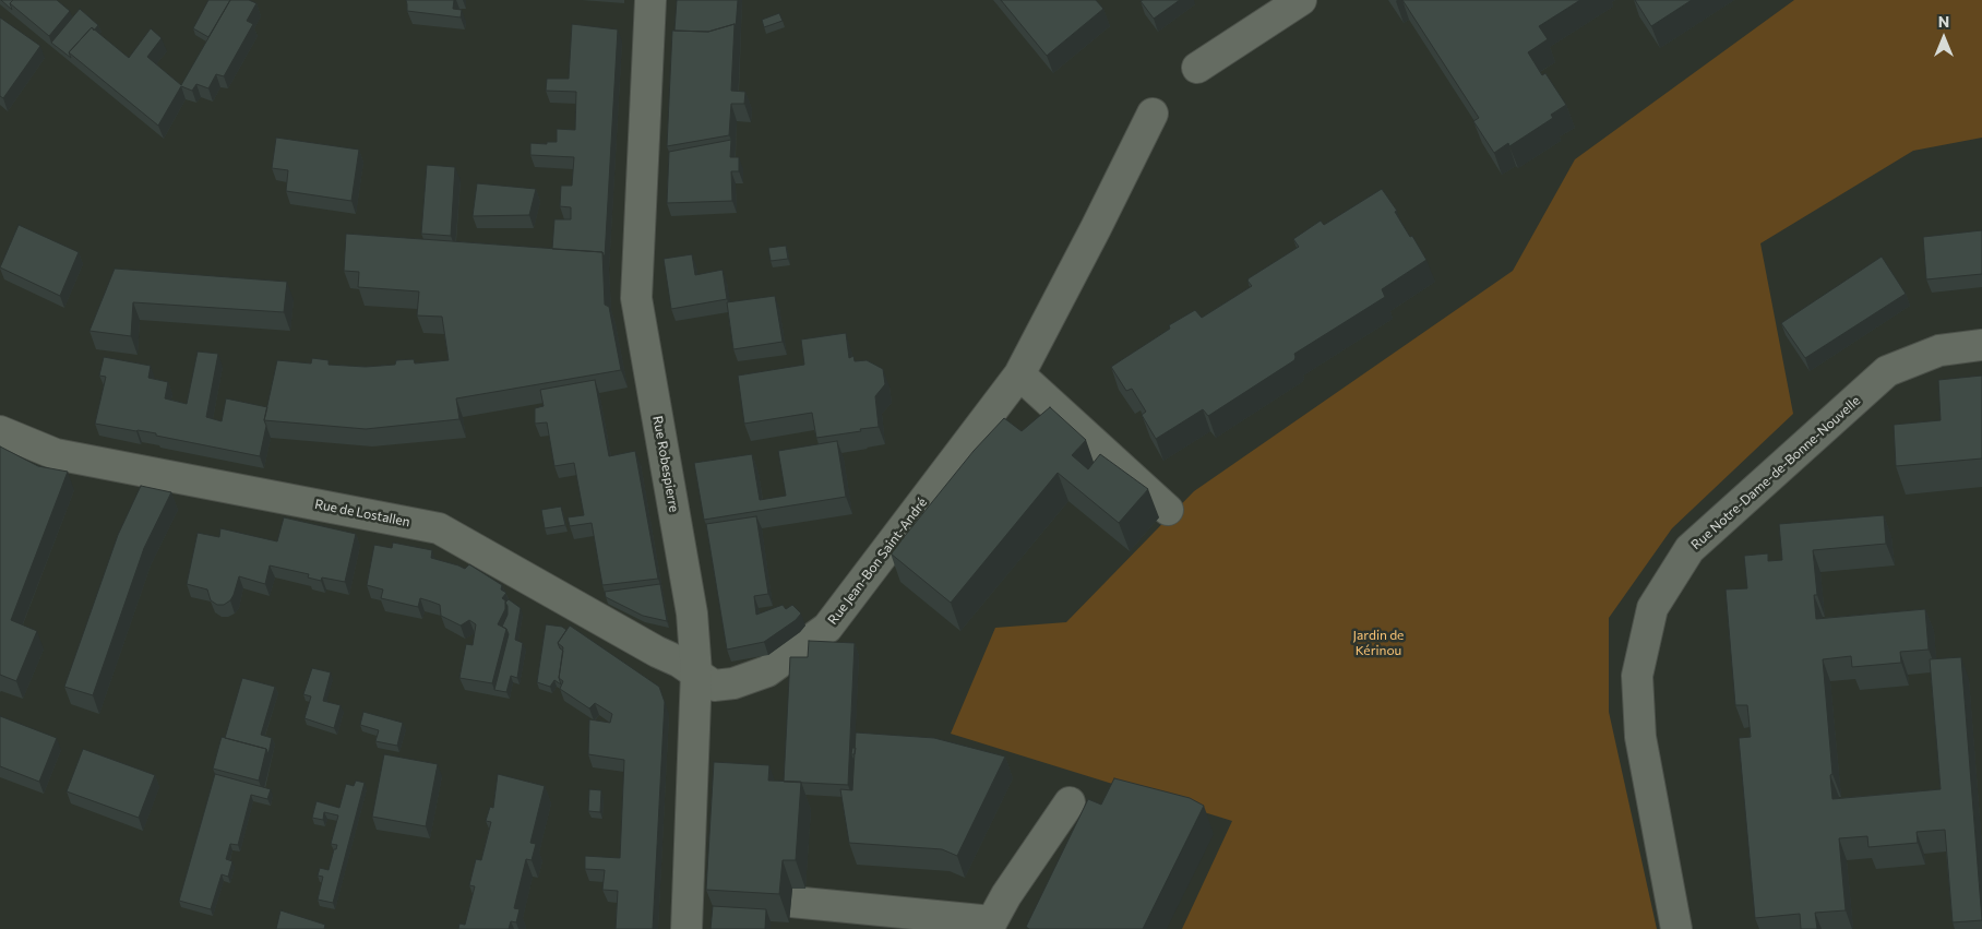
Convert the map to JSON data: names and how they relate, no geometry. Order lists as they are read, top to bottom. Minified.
{"streets":{"street":["Rue Robespierre","Rue Notre-Dame-de-Bonne-Nouvelle","Rue de Lostallen","Rue Jean-Bon Saint-André"]},"crossings":[["Rue Robespierre","Rue de Lostallen"],["Rue Robespierre","Rue Jean-Bon Saint-André"],["Rue de Lostallen","Rue Jean-Bon Saint-André"]],"parks":["Jardin de Kérinou"],"north":"top"}
